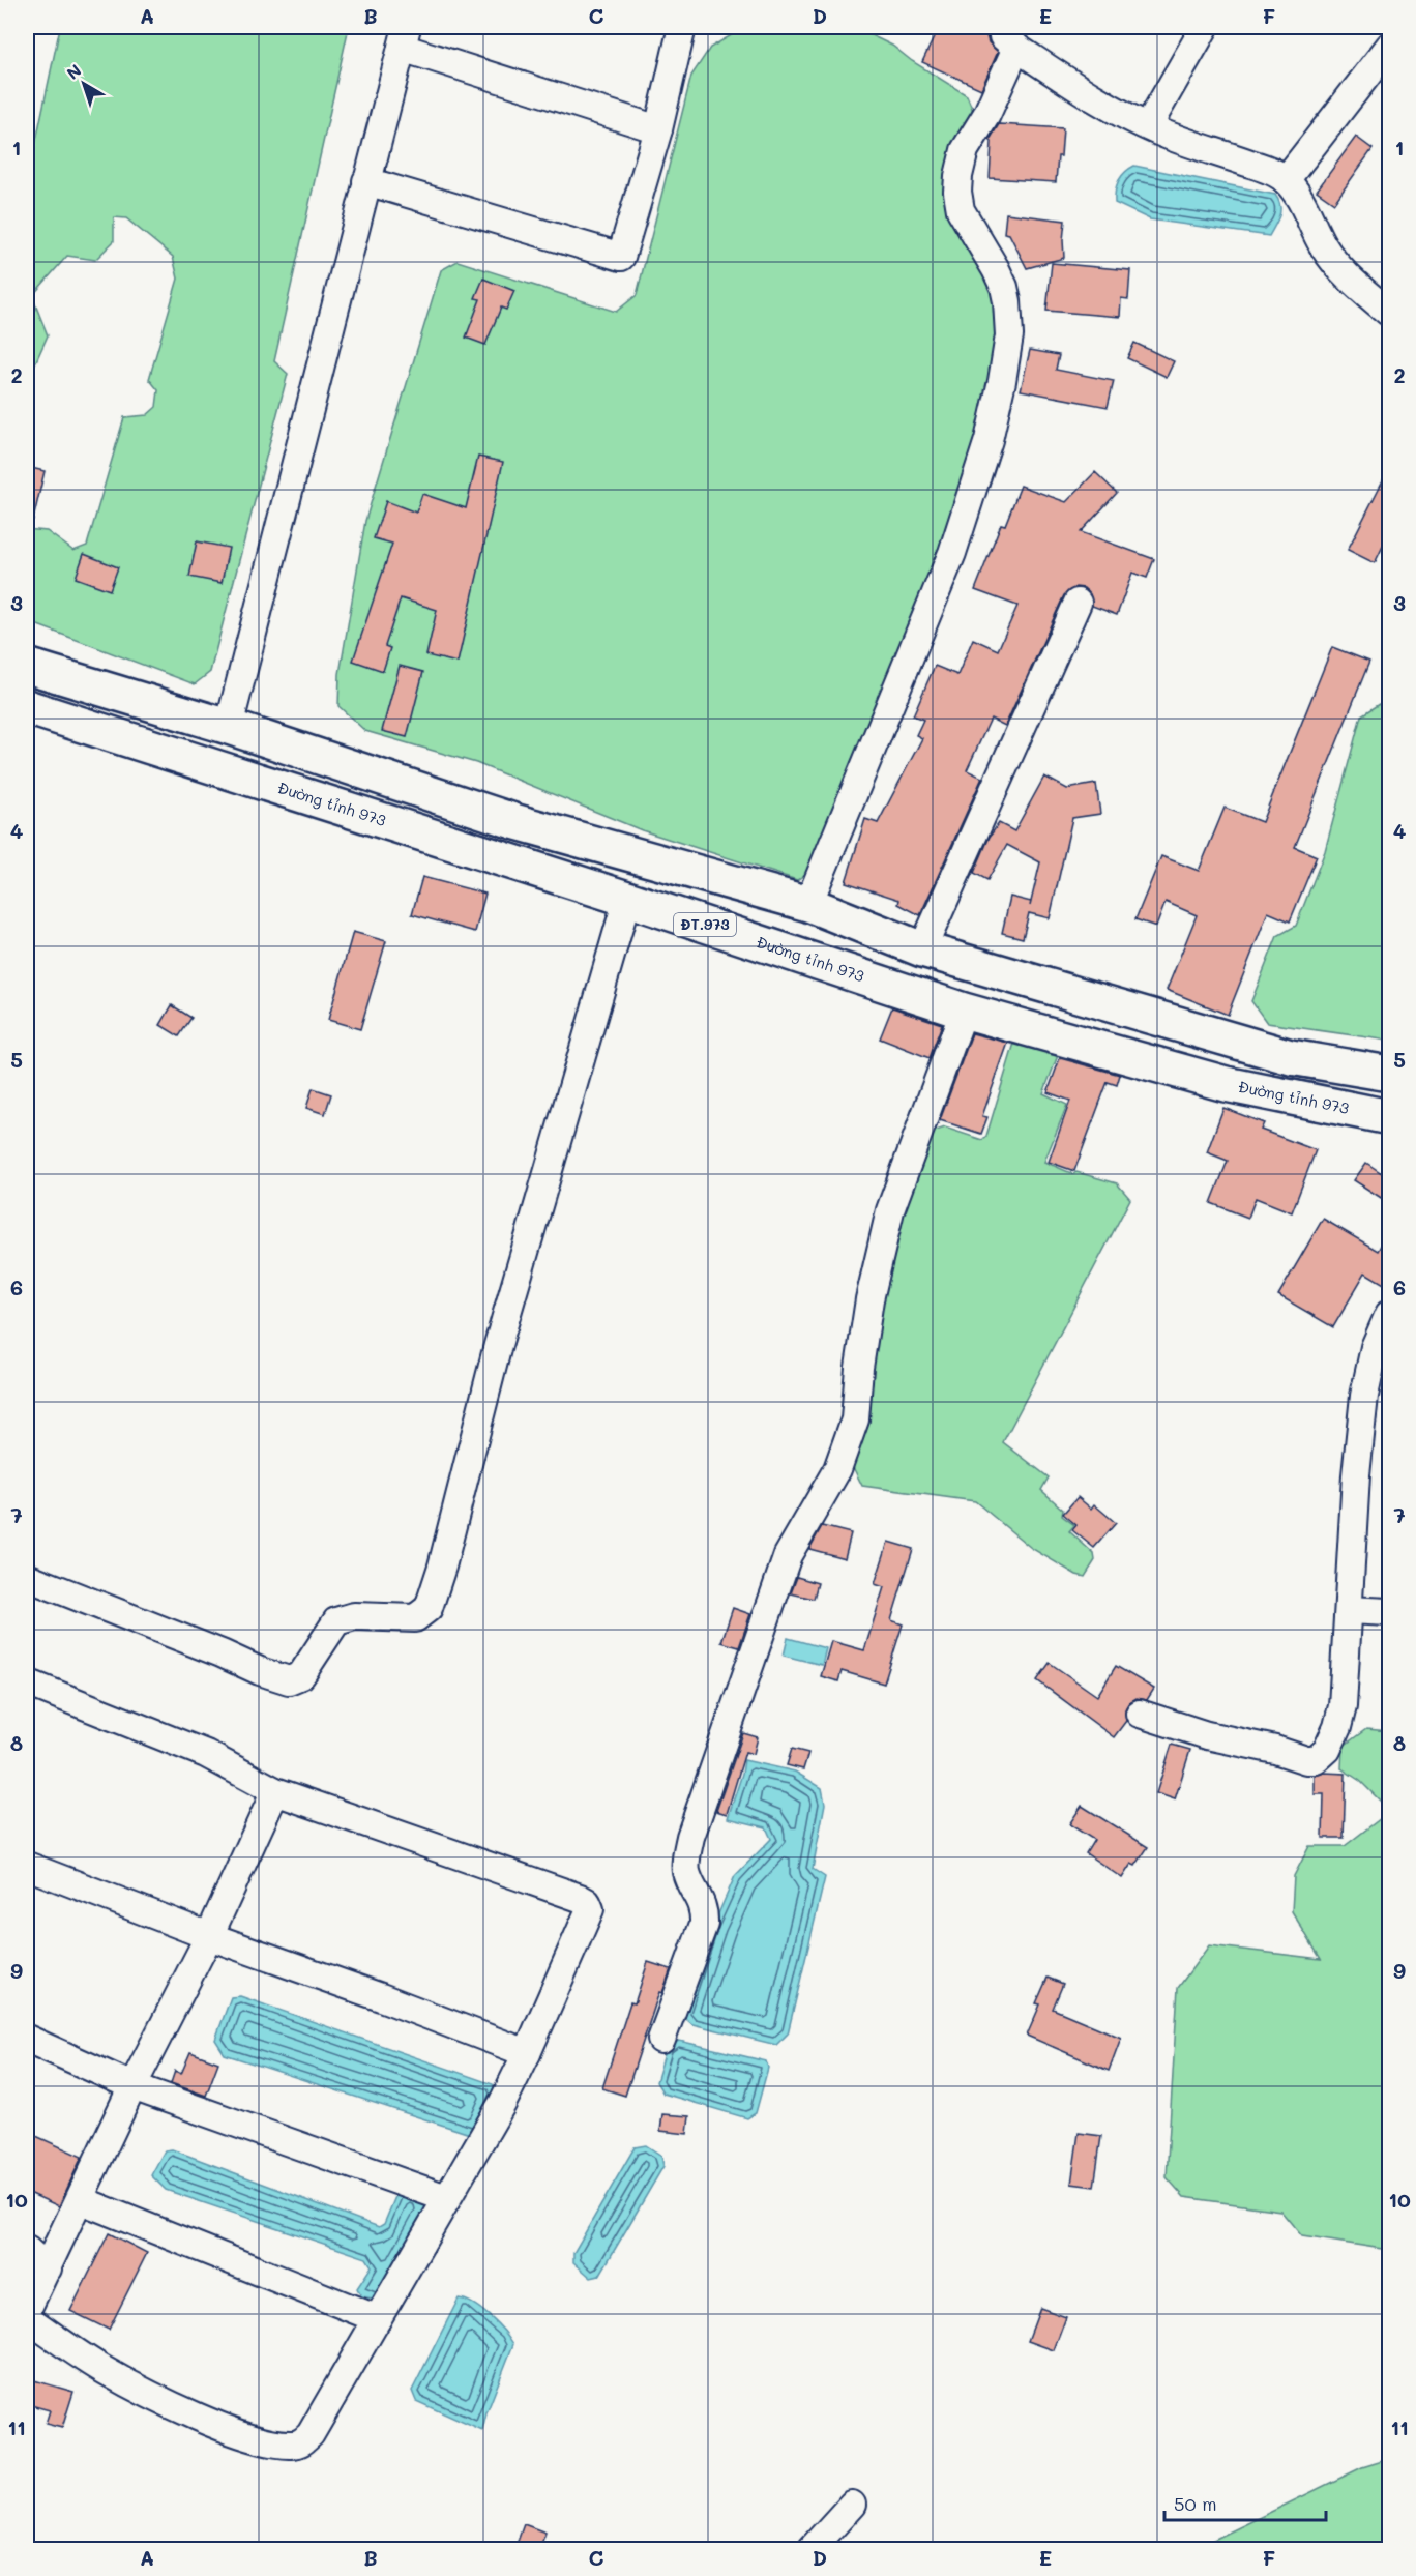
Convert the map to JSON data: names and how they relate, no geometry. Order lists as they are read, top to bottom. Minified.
{"streets":{"main road":["Đường tỉnh 973","ĐT.973"]},"scale_bar":"50 m","north":"top left","grid":{"columns":["A","B","C","D","E","F"],"rows":["1","2","3","4","5","6","7","8","9","10","11"]}}
